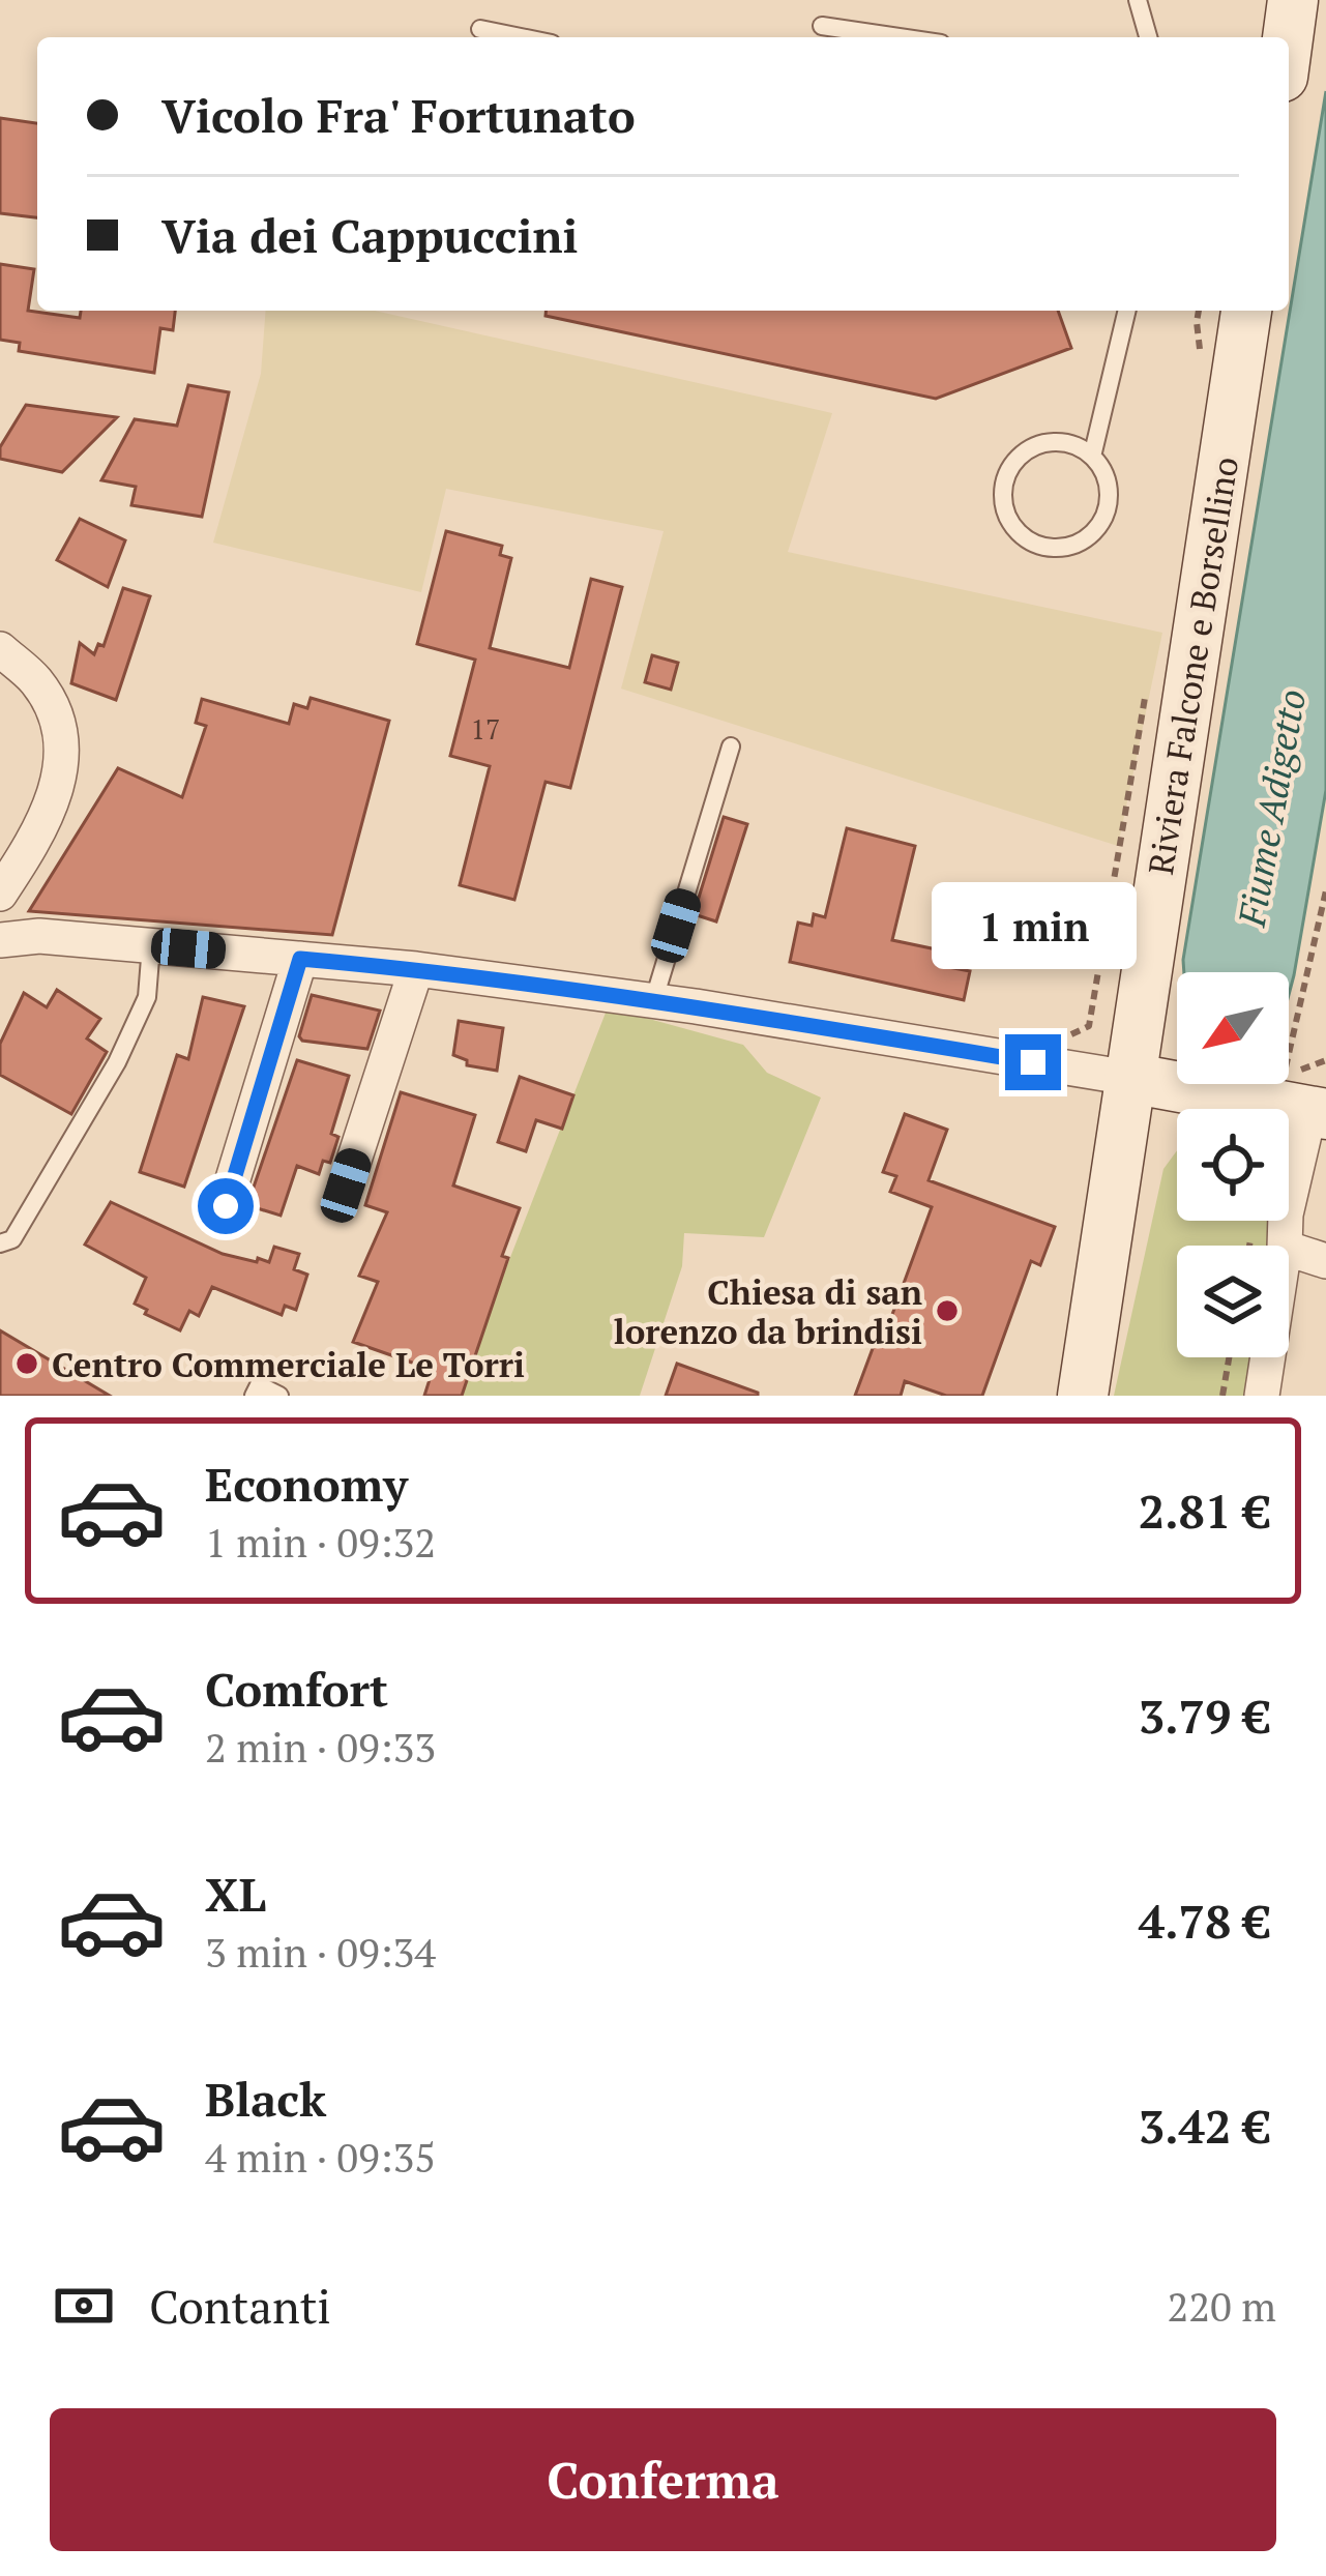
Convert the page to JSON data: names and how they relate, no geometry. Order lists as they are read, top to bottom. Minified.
{"streets":{"main road":["Riviera Falcone e Borsellino"]},"water":["Fiume Adigetto"],"places":["Chiesa di san lorenzo da brindisi","Centro Commerciale Le Torri"],"house_numbers":["17"],"north":"bottom left","page":{"banner":["Vicolo Fra' Fortunato","Via dei Cappuccini"],"bubble":"1 min","list":[{"name":"Economy","note":"1 min · 09:32","value":"2.81 €"},{"name":"Comfort","note":"2 min · 09:33","value":"3.79 €"},{"name":"XL","note":"3 min · 09:34","value":"4.78 €"},{"name":"Black","note":"4 min · 09:35","value":"3.42 €"}],"pay":["Contanti","220 m"],"buttons":"Conferma"}}
